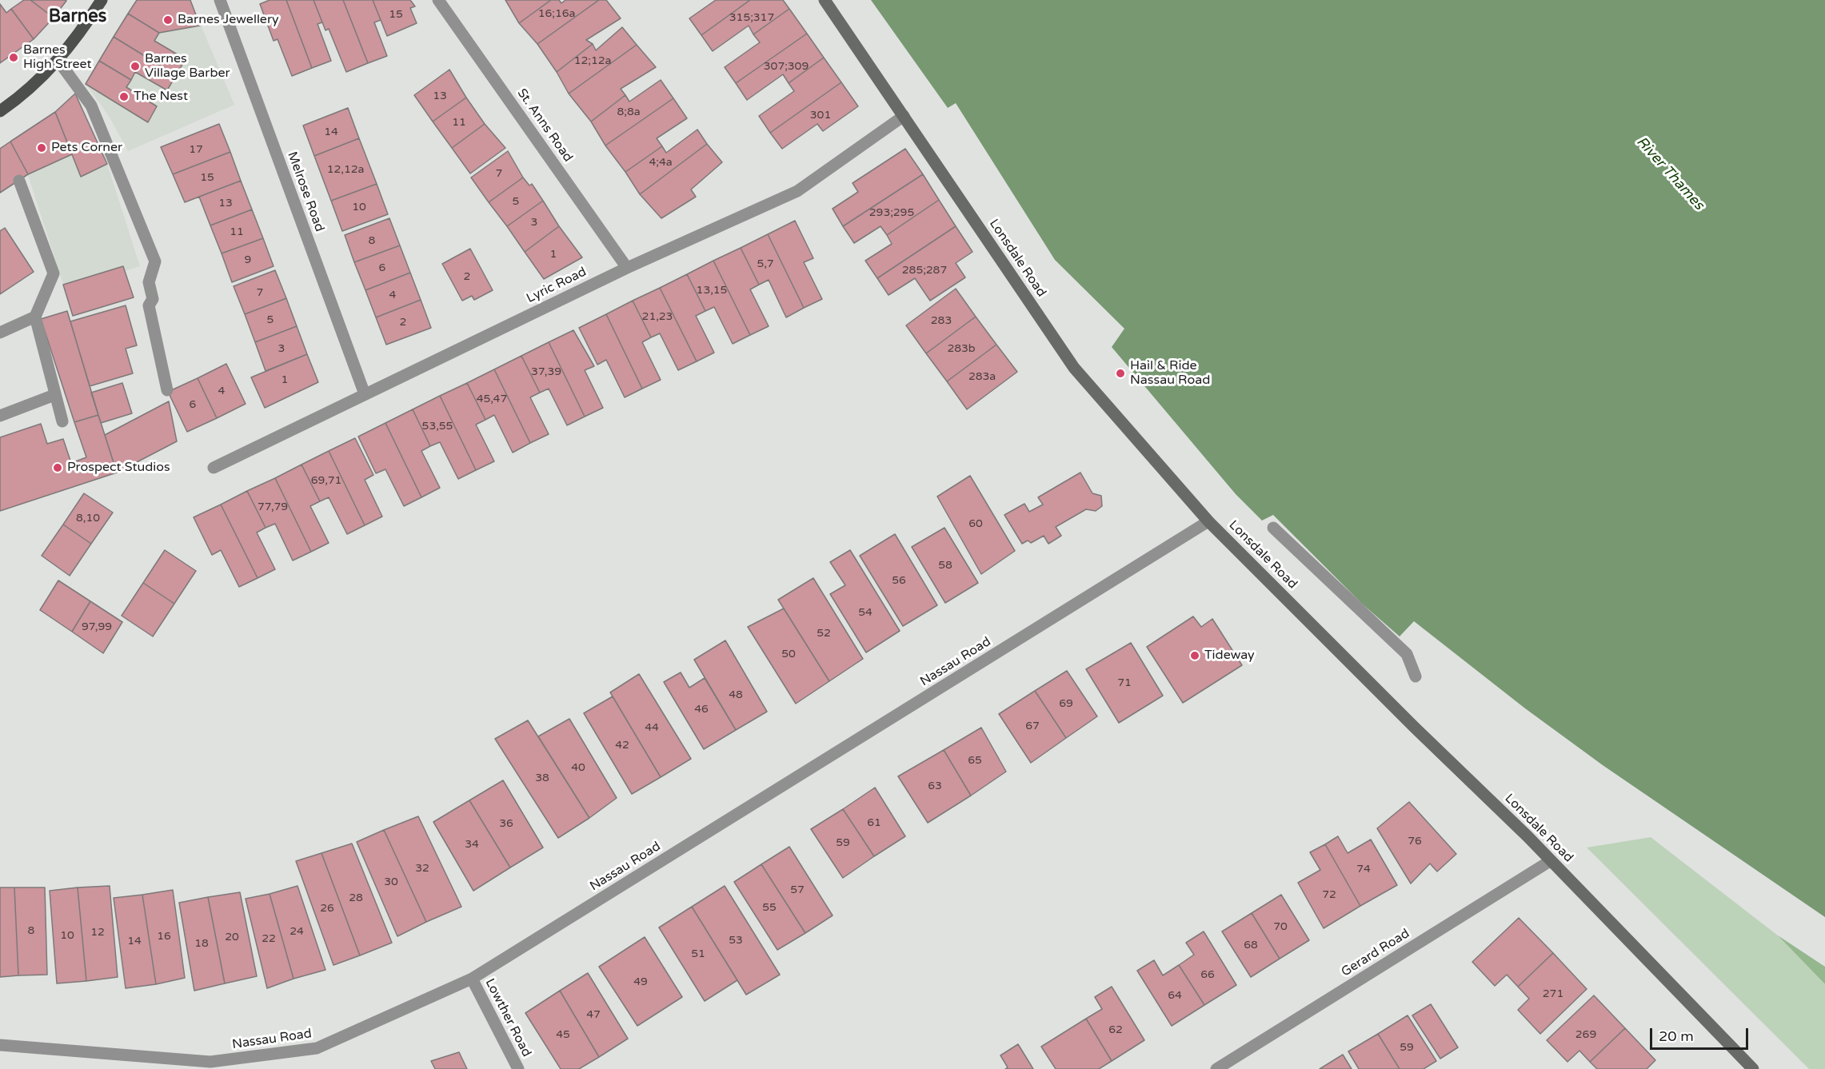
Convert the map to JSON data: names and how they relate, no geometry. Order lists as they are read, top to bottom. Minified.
{"streets":{"main road":["Lonsdale Road"],"street":["St. Anns Road","Melrose Road","Lyric Road","Nassau Road","Gerard Road","Lowther Road"]},"crossings":[["St. Anns Road","Lyric Road"],["Melrose Road","Lyric Road"],["Lonsdale Road","Lyric Road"],["Lonsdale Road","Nassau Road"],["Lonsdale Road","Gerard Road"],["Nassau Road","Lowther Road"]],"districts":["Barnes"],"water":["River Thames"],"places":["Barnes Jewellery","Barnes High Street","Barnes Village Barber","The Nest","Pets Corner","Hail & Ride Nassau Road","Prospect Studios","Tideway"],"house_numbers":["16;16a","15","315;317","12;12a","307;309","13","8;8a","301","11","14","17","4;4a","12,12a","7","15","5","13","10","293;295","3","11","8","1","9","5,7","6","285;287","2","13,15","7","4","21,23","5","283","2","3","283b","37,39","283a","1","4","45,47","6","53,55","69,71","77,79","8,10","60","58","56","54","97,99","52","50","71","48","69","46","67","44","42","65","40","38","63","61","36","76","59","34","32","74","30","57","72","28","55","26","70","8","24","12","10","16","20","22","53","14","18","68","51","66","49","271","64","47","62","45","269","59"],"scale_bar":"20 m"}
